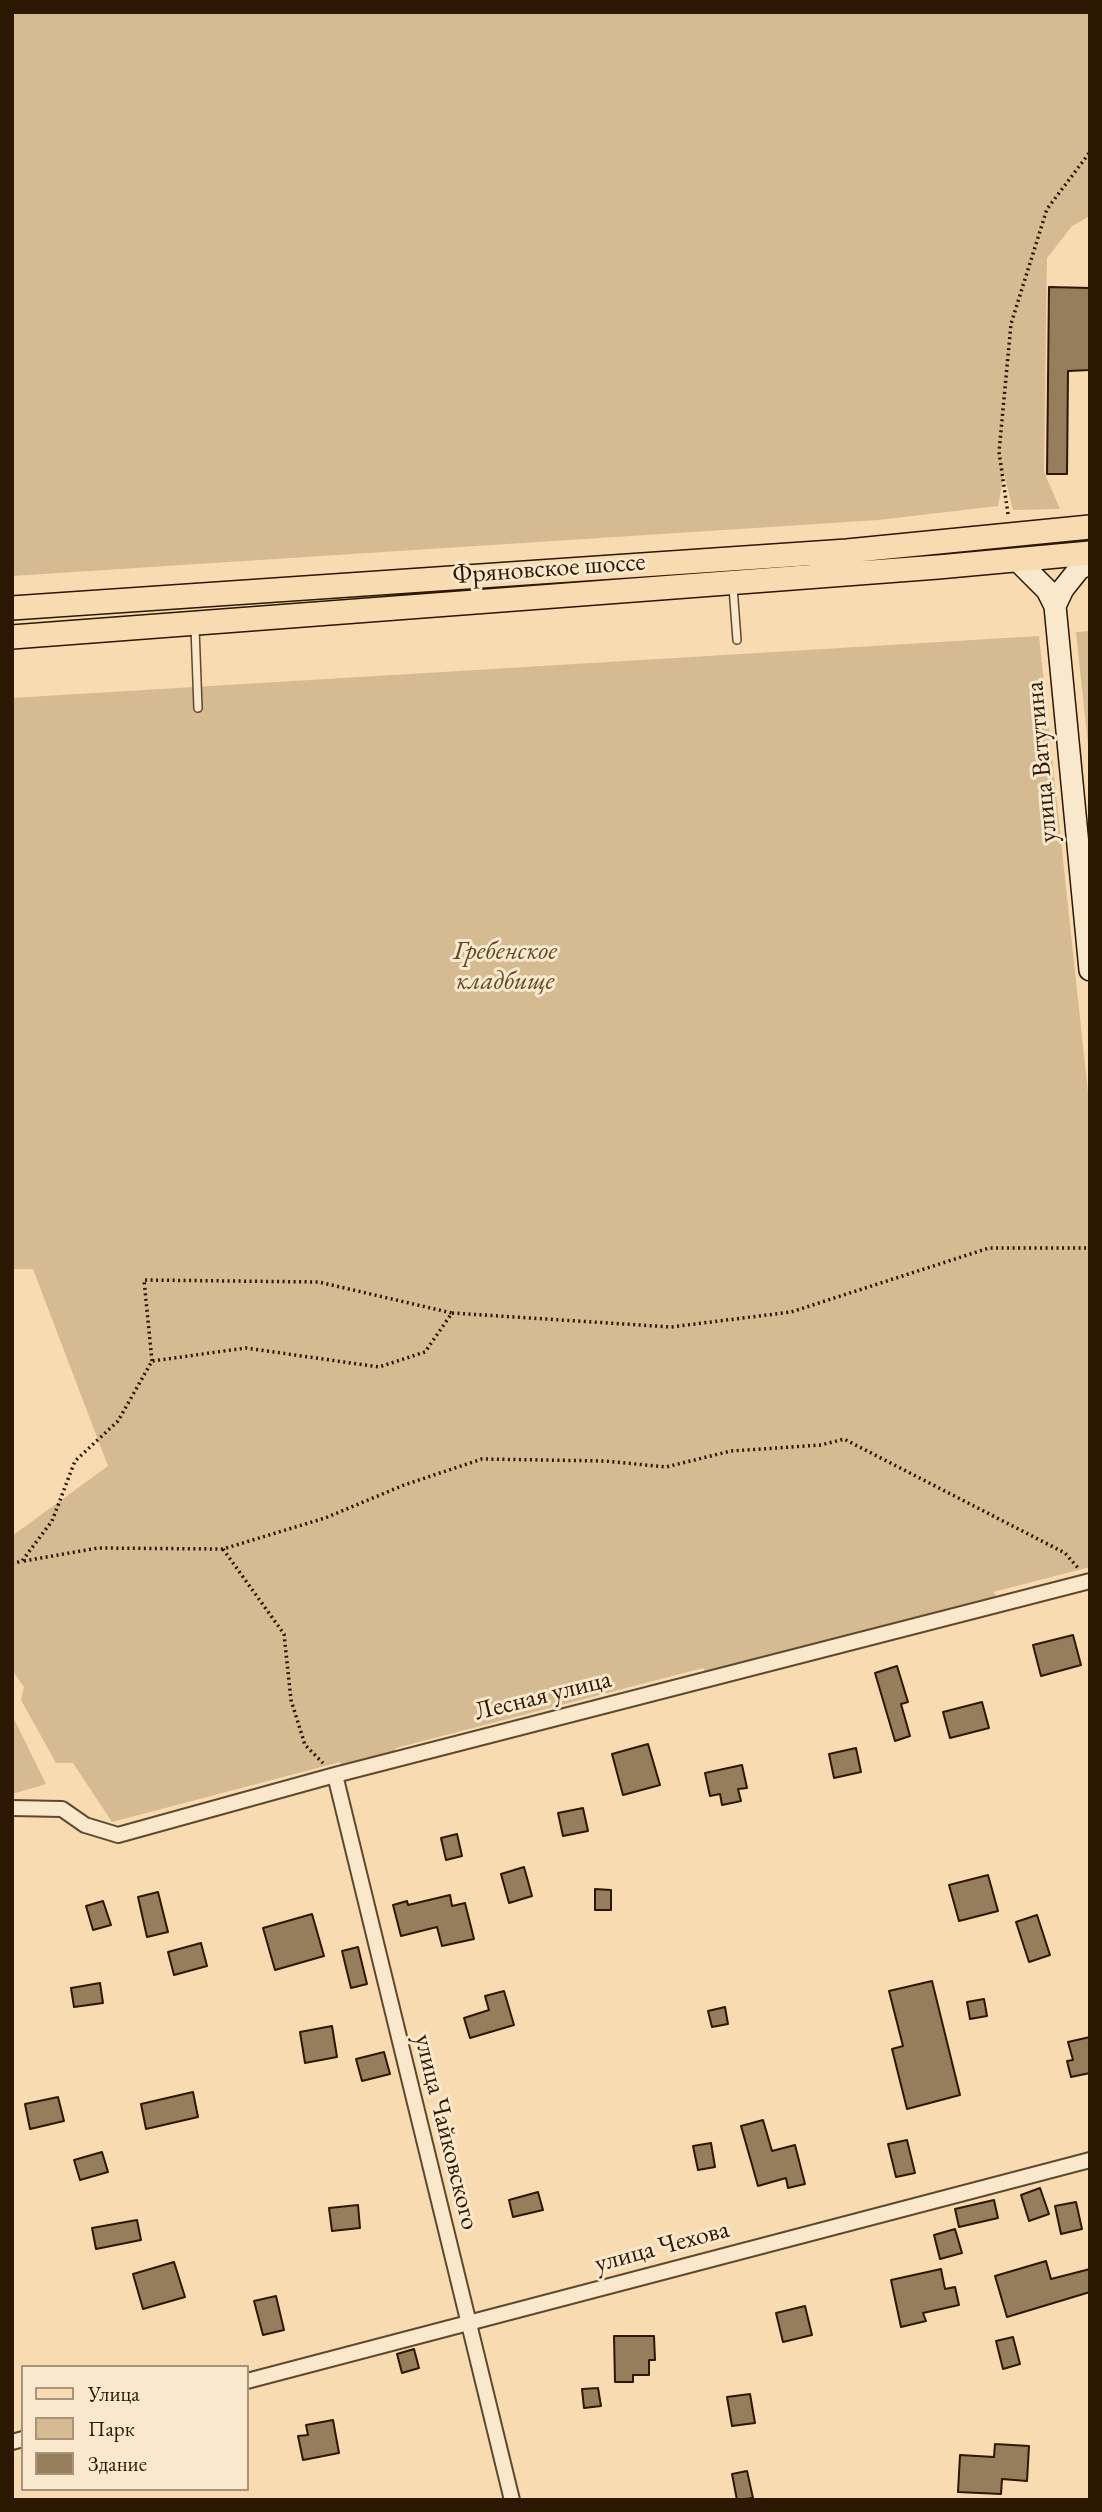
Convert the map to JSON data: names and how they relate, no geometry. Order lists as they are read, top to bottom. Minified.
{"streets":{"main road":["Фряновское шоссе"],"street":["улица Ватутина","Лесная улица","улица Чайковского","улица Чехова"]},"crossings":[["Лесная улица","улица Чайковского"],["улица Чайковского","улица Чехова"]],"parks":["Гребенское кладбище"],"legend":["Улица","Парк","Здание"]}
